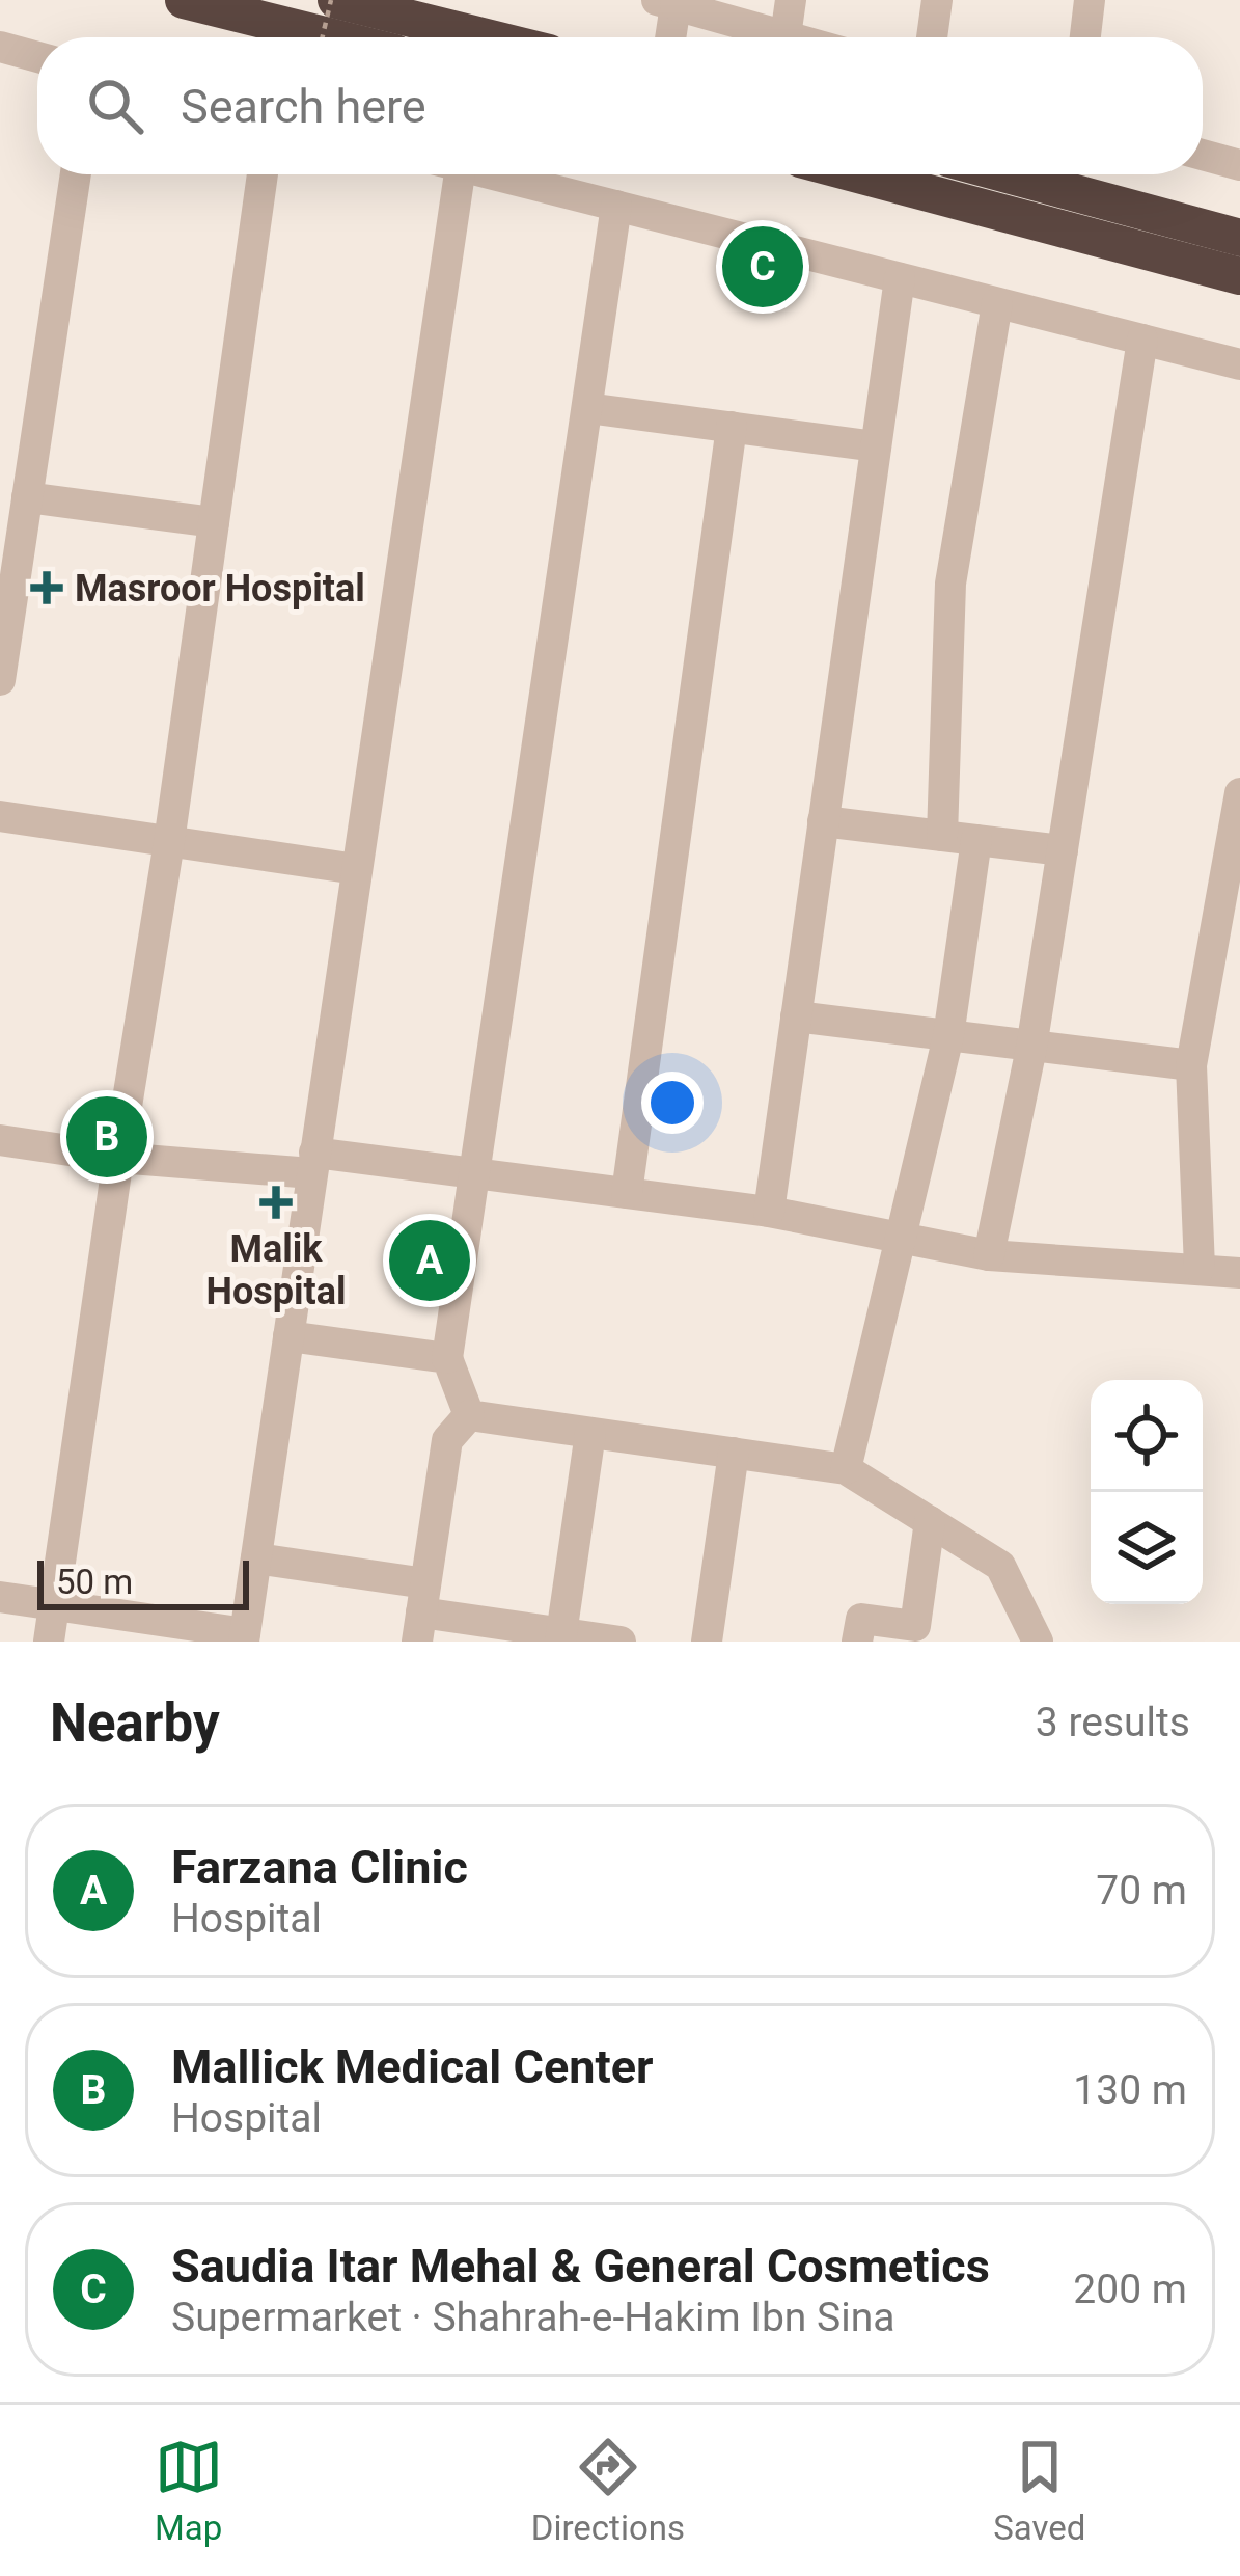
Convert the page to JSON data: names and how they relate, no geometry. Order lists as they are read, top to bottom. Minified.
{"places":{"health":["Masroor Hospital","Malik Hospital"]},"scale_bar":"50 m","page":{"search":"Search here","pins":["C","B","A"],"scale":"50 m","heading":["Nearby","3 results"],"list":[{"mark":"A","name":"Farzana Clinic","note":"Hospital","value":"70 m"},{"mark":"B","name":"Mallick Medical Center","note":"Hospital","value":"130 m"},{"mark":"C","name":"Saudia Itar Mehal & General Cosmetics","note":"Supermarket · Shahrah-e-Hakim Ibn Sina","value":"200 m"}],"nav":["Map","Directions","Saved"]}}
